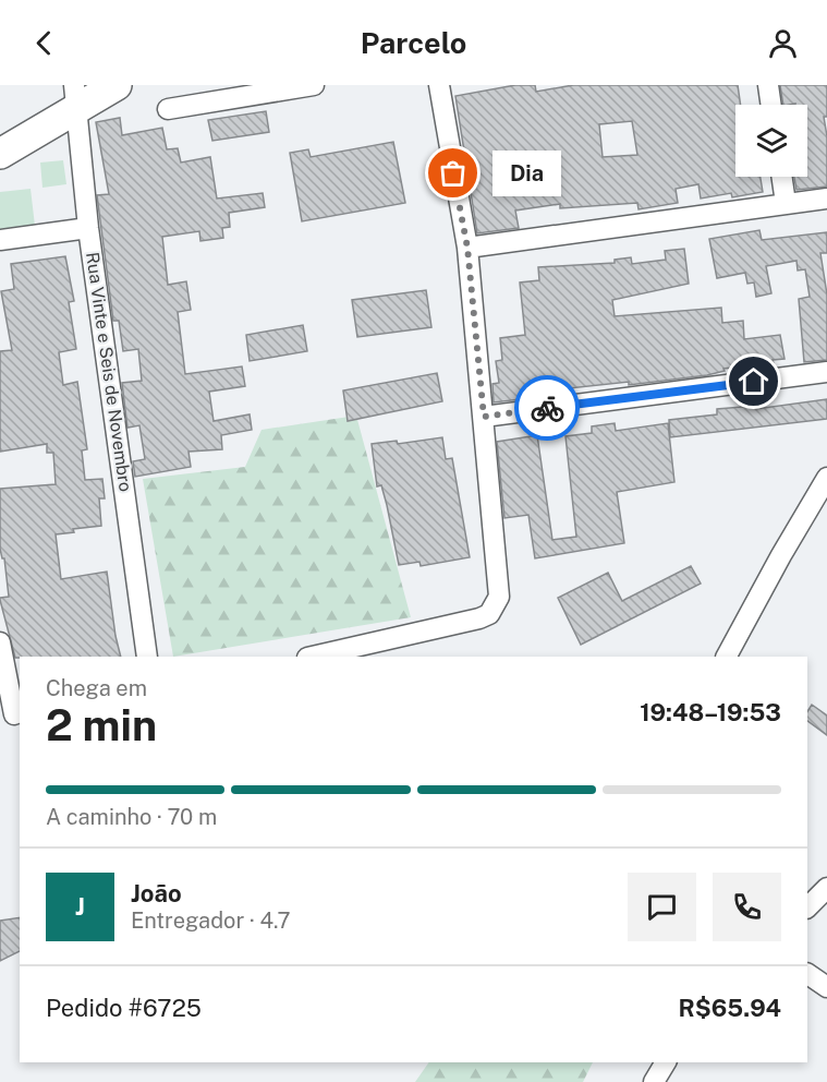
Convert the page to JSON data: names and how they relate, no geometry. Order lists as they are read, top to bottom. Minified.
{"streets":{"street":["Rua Vinte e Seis de Novembro"]},"places":["Dia"],"page":{"header":"Parcelo","bubble":"Dia","heading":["2 min","Chega em","19:48–19:53"],"panel":["João","Entregador · 4.7","Pedido #6725","R$65.94"],"bar":"A caminho · 70 m","round":"J"}}
